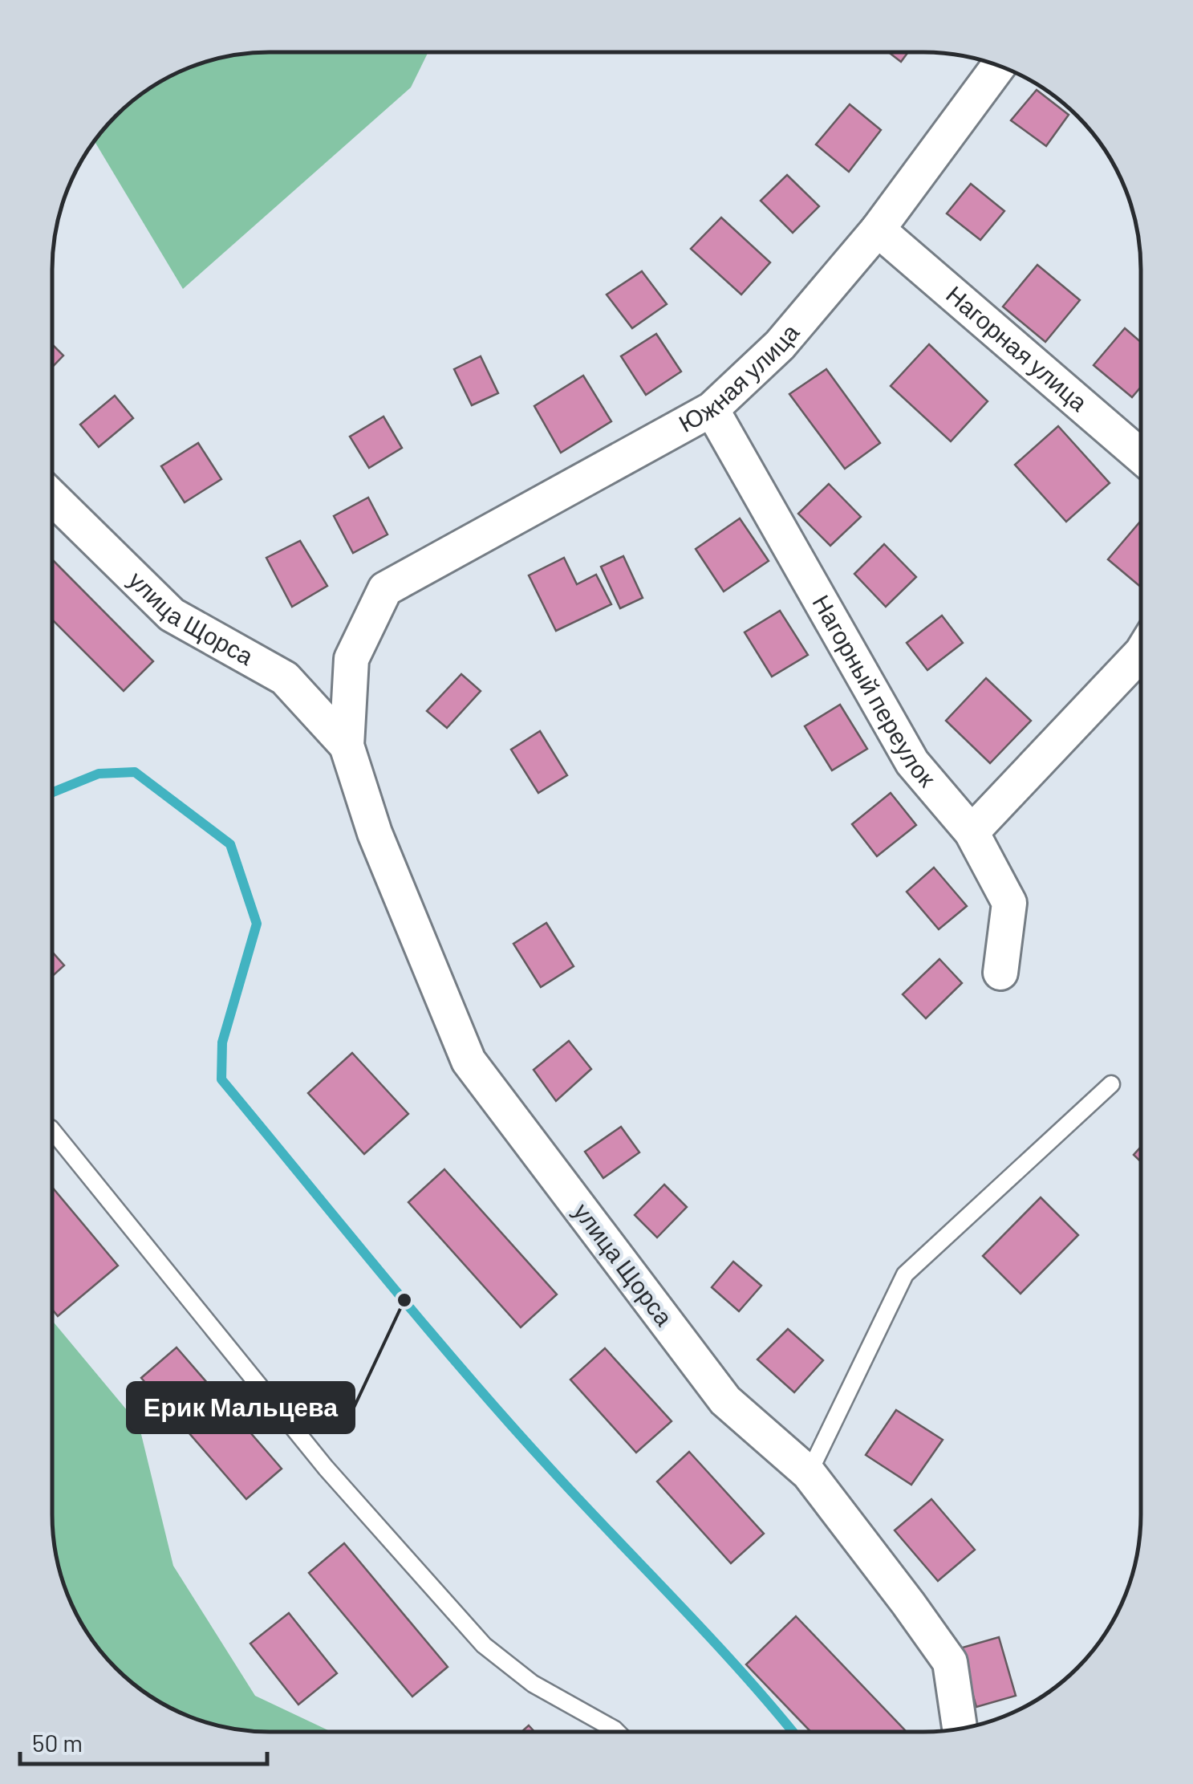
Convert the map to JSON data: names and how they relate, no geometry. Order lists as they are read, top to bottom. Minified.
{"streets":{"street":["Нагорная улица","Южная улица","улица Щорса","Нагорный переулок"]},"crossings":[["Нагорная улица","Южная улица"],["Южная улица","улица Щорса"],["Южная улица","Нагорный переулок"]],"places":["Ерик Мальцева"],"scale_bar":"50 m"}
